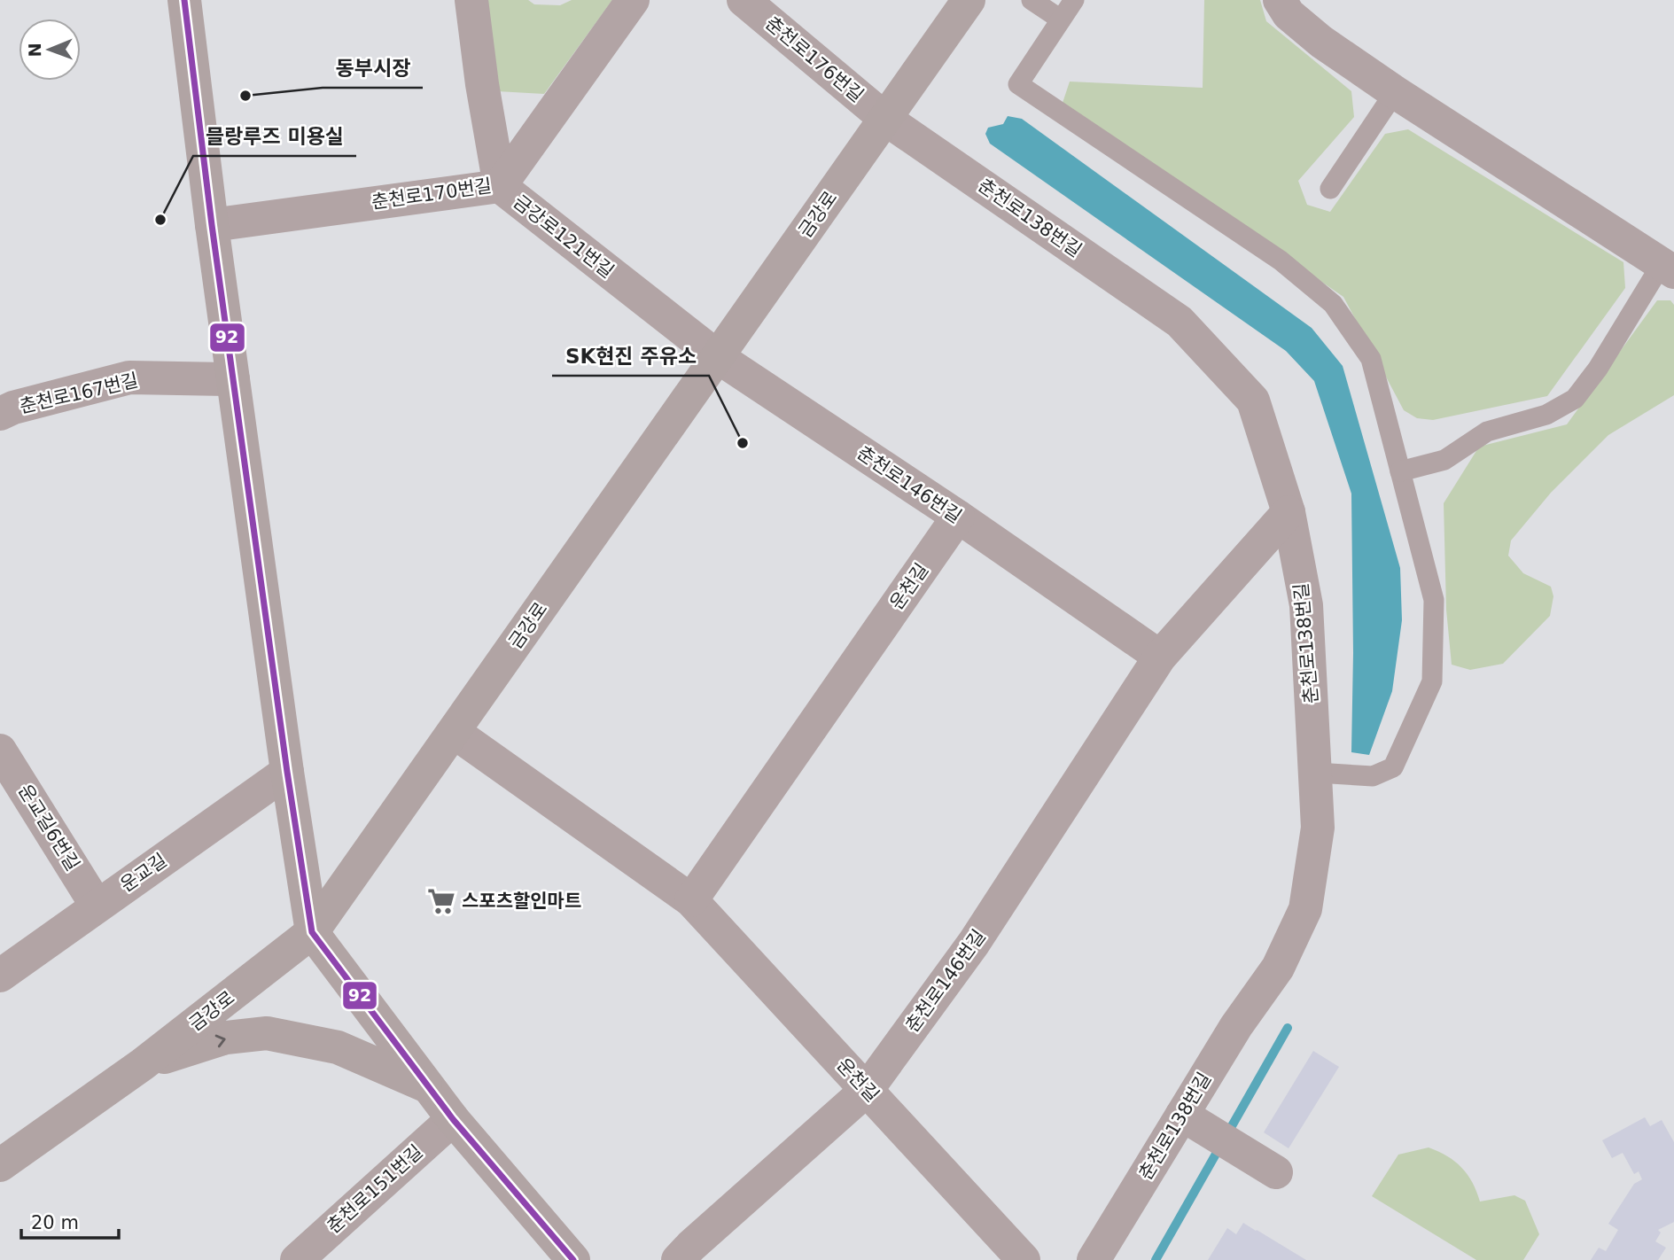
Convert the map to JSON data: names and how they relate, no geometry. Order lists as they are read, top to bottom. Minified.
{"streets":{"street":["춘천로176번길","춘천로170번길","금강로","춘천로138번길","금강로121번길","춘천로167번길","춘천로146번길","운천길","운교길6번길","운교길","춘천로151번길"]},"crossings":[["춘천로176번길","금강로"],["춘천로176번길","춘천로138번길"],["춘천로170번길","금강로121번길"],["금강로","춘천로138번길"],["금강로","금강로121번길"],["금강로","춘천로146번길"],["금강로","운천길"],["춘천로138번길","춘천로146번길"],["금강로121번길","춘천로146번길"],["춘천로146번길","운천길"],["운교길6번길","운교길"]],"places":{"other":["동부시장","믈랑루즈 미용실","SK현진 주유소"],"supermarket":["스포츠할인마트"]},"lines":["transit line 92"],"scale_bar":"20 m","north":"left"}
